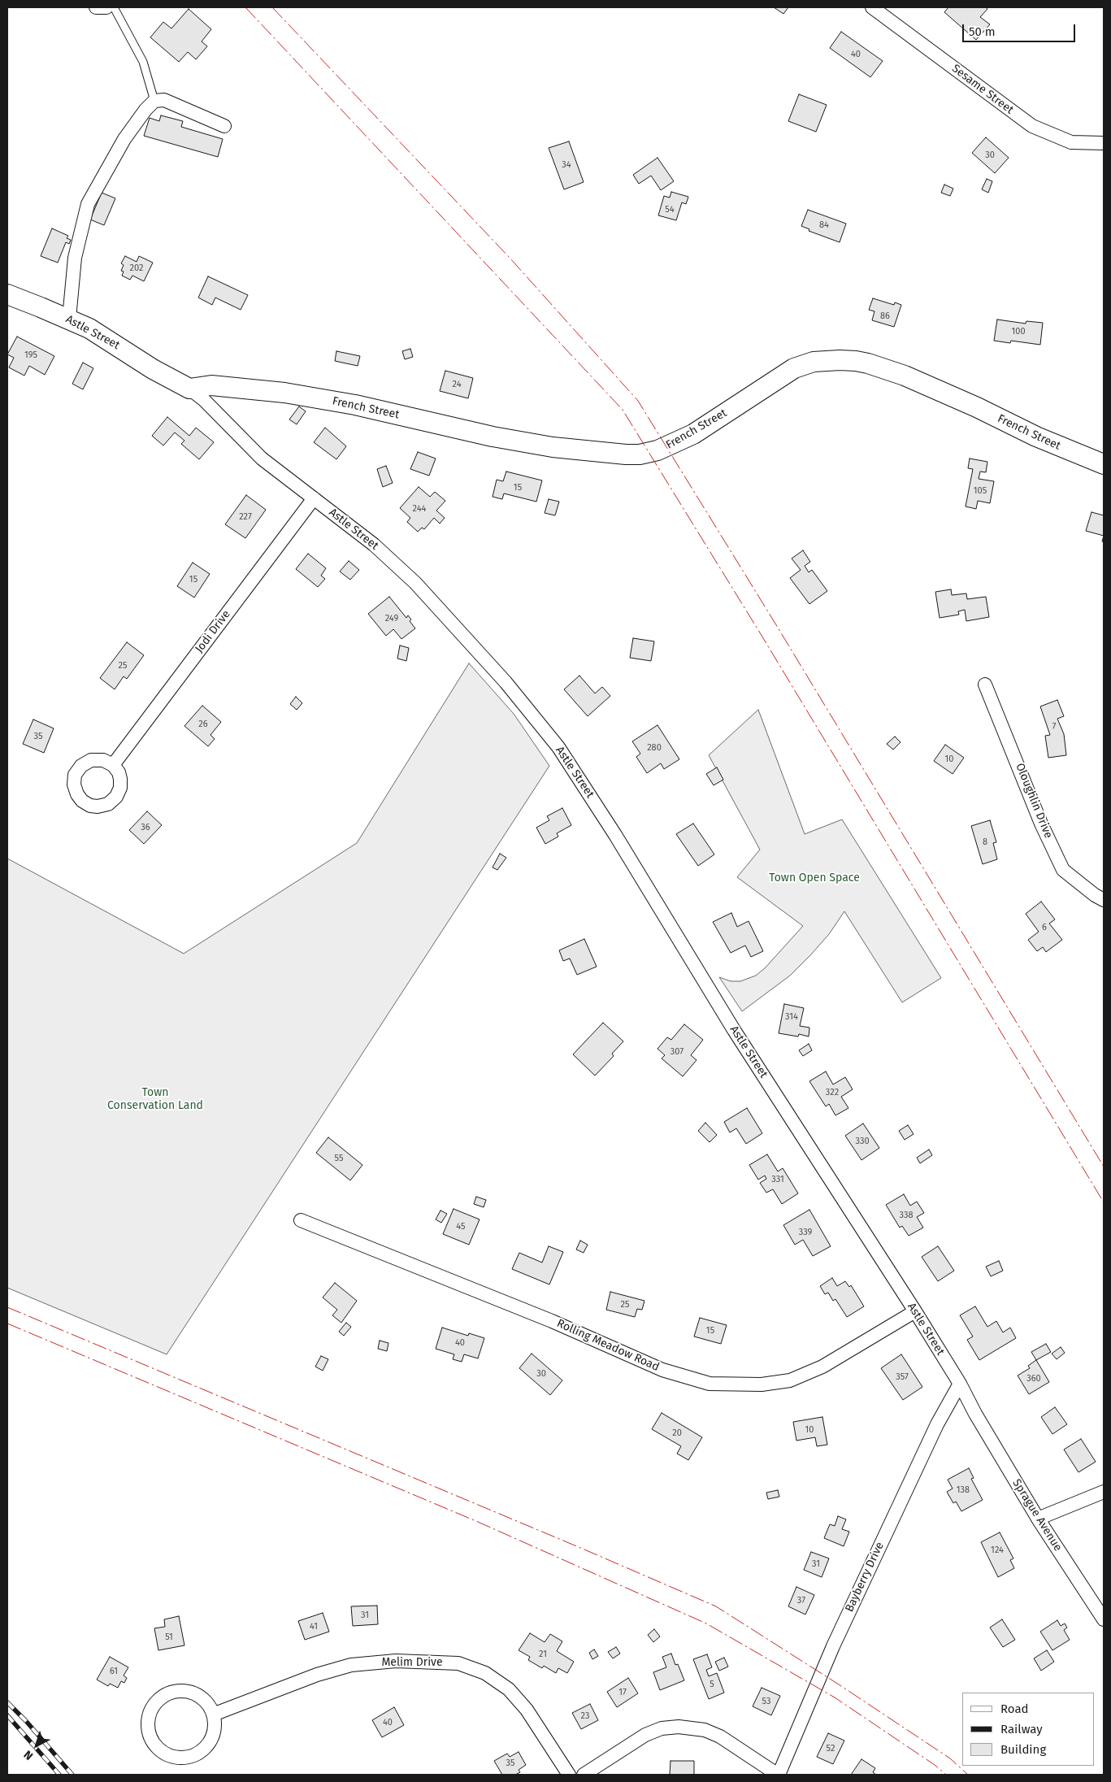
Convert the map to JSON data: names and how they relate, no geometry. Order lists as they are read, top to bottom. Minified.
{"streets":{"street":["Sesame Street","Astle Street","French Street","Jodi Drive","Oloughlin Drive","Rolling Meadow Road","Sprague Avenue","Bayberry Drive","Melim Drive"]},"crossings":[["Astle Street","French Street"],["Astle Street","Jodi Drive"],["Astle Street","Rolling Meadow Road"],["Astle Street","Sprague Avenue"],["Astle Street","Bayberry Drive"]],"parks":["Town Open Space","Town Conservation Land"],"house_numbers":["40","30","34","54","84","202","86","100","195","24","15","105","244","227","15","249","25","26","7","35","280","10","36","8","6","314","307","322","330","55","331","338","45","339","25","15","40","30","357","360","10","20","138","124","31","37","31","41","51","21","61","5","17","53","23","40","52","35"],"legend":["Road","Railway","Building"],"scale_bar":"50 m","north":"bottom left"}
